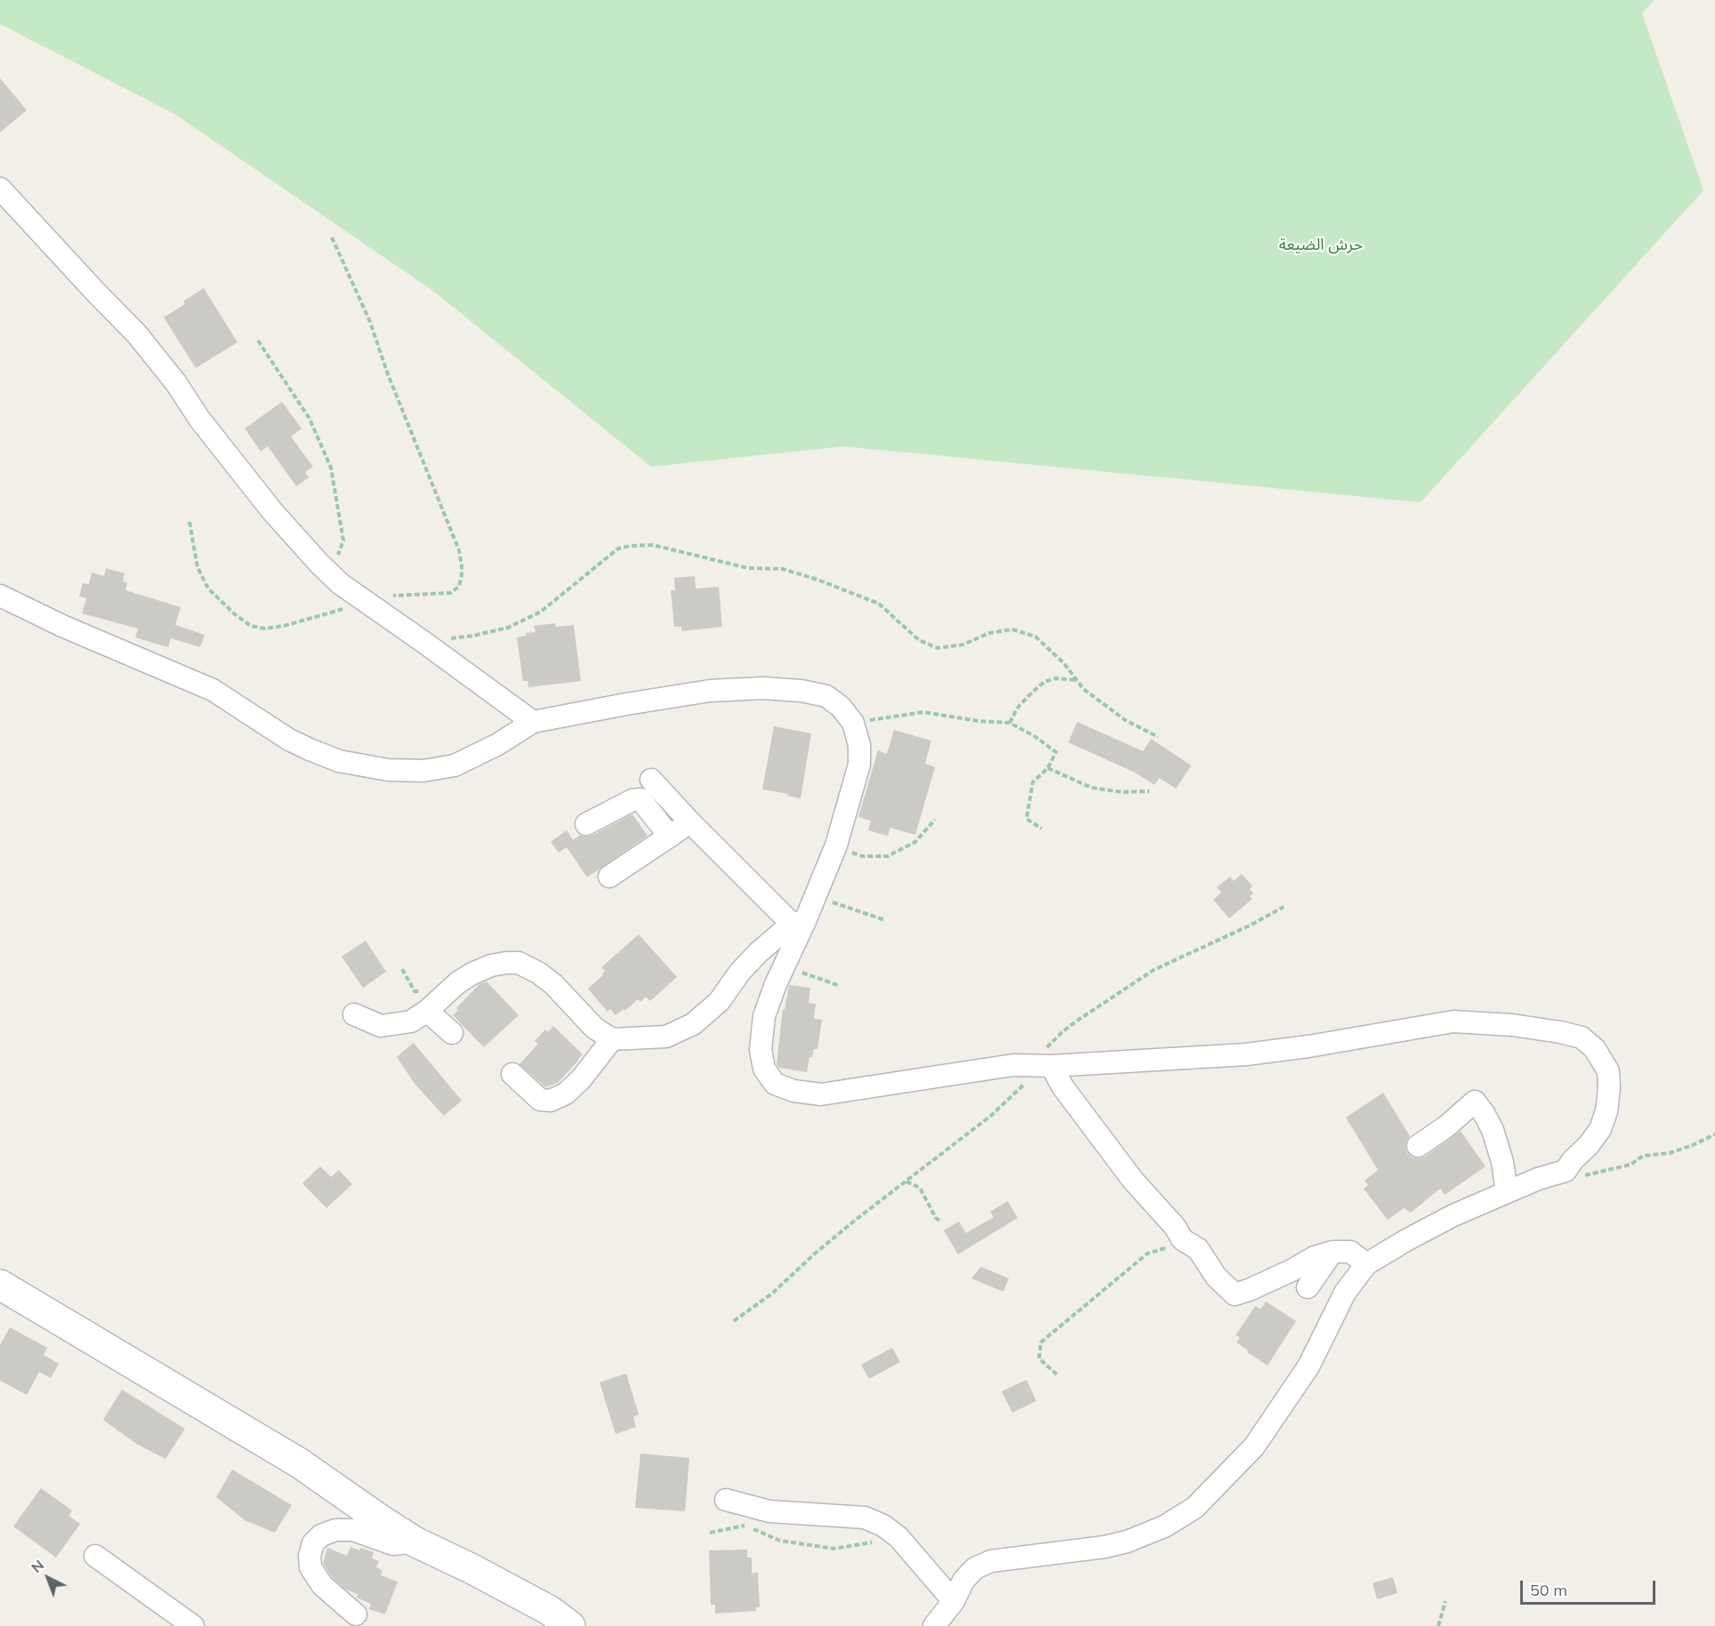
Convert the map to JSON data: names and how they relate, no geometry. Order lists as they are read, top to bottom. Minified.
{"parks":["حرش الضيعة"],"scale_bar":"50 m","north":"top left"}
